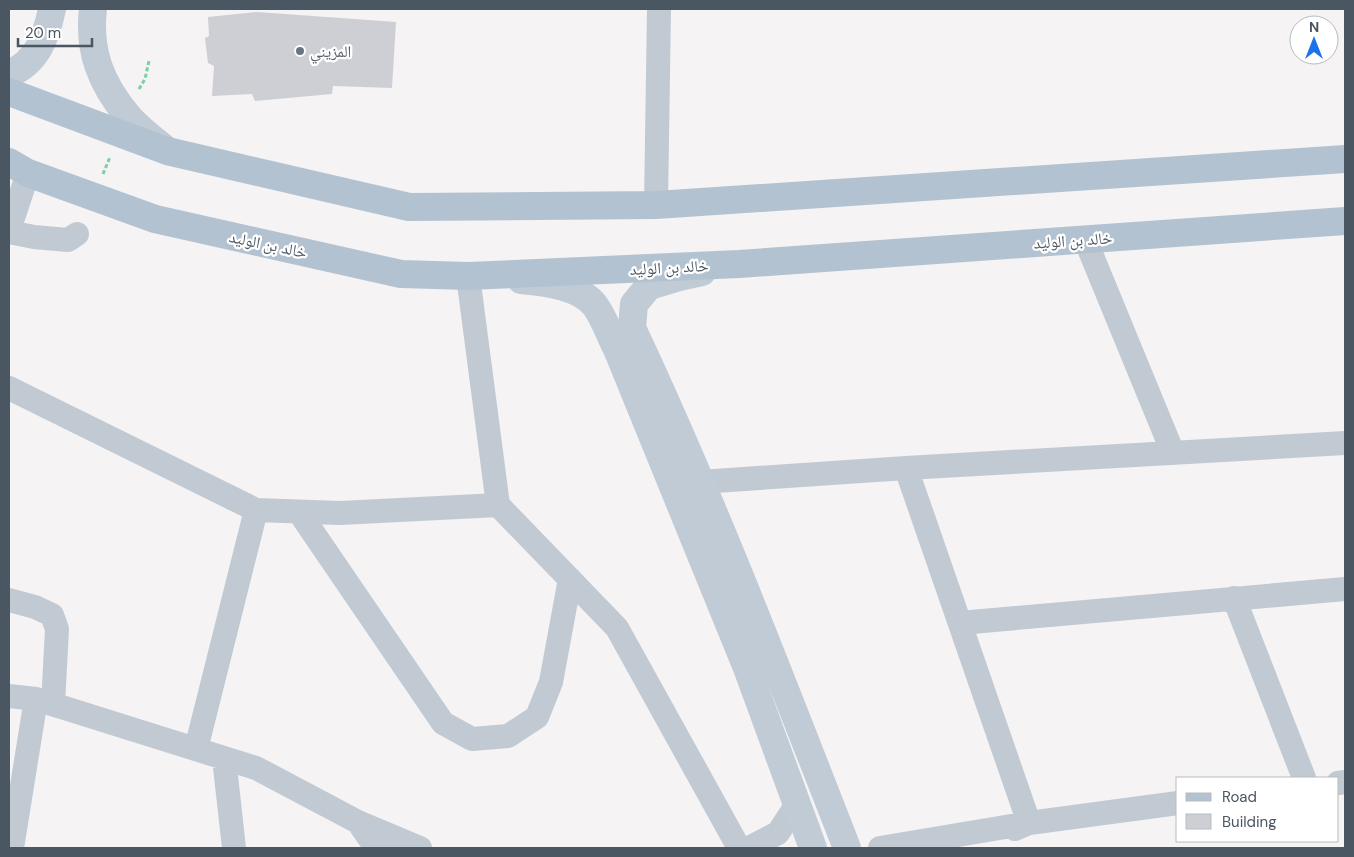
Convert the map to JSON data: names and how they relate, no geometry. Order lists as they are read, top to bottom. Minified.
{"streets":{"main road":["خالد بن الوليد"]},"places":["المزيني"],"legend":["Road","Building"],"scale_bar":"20 m","north":"top"}
